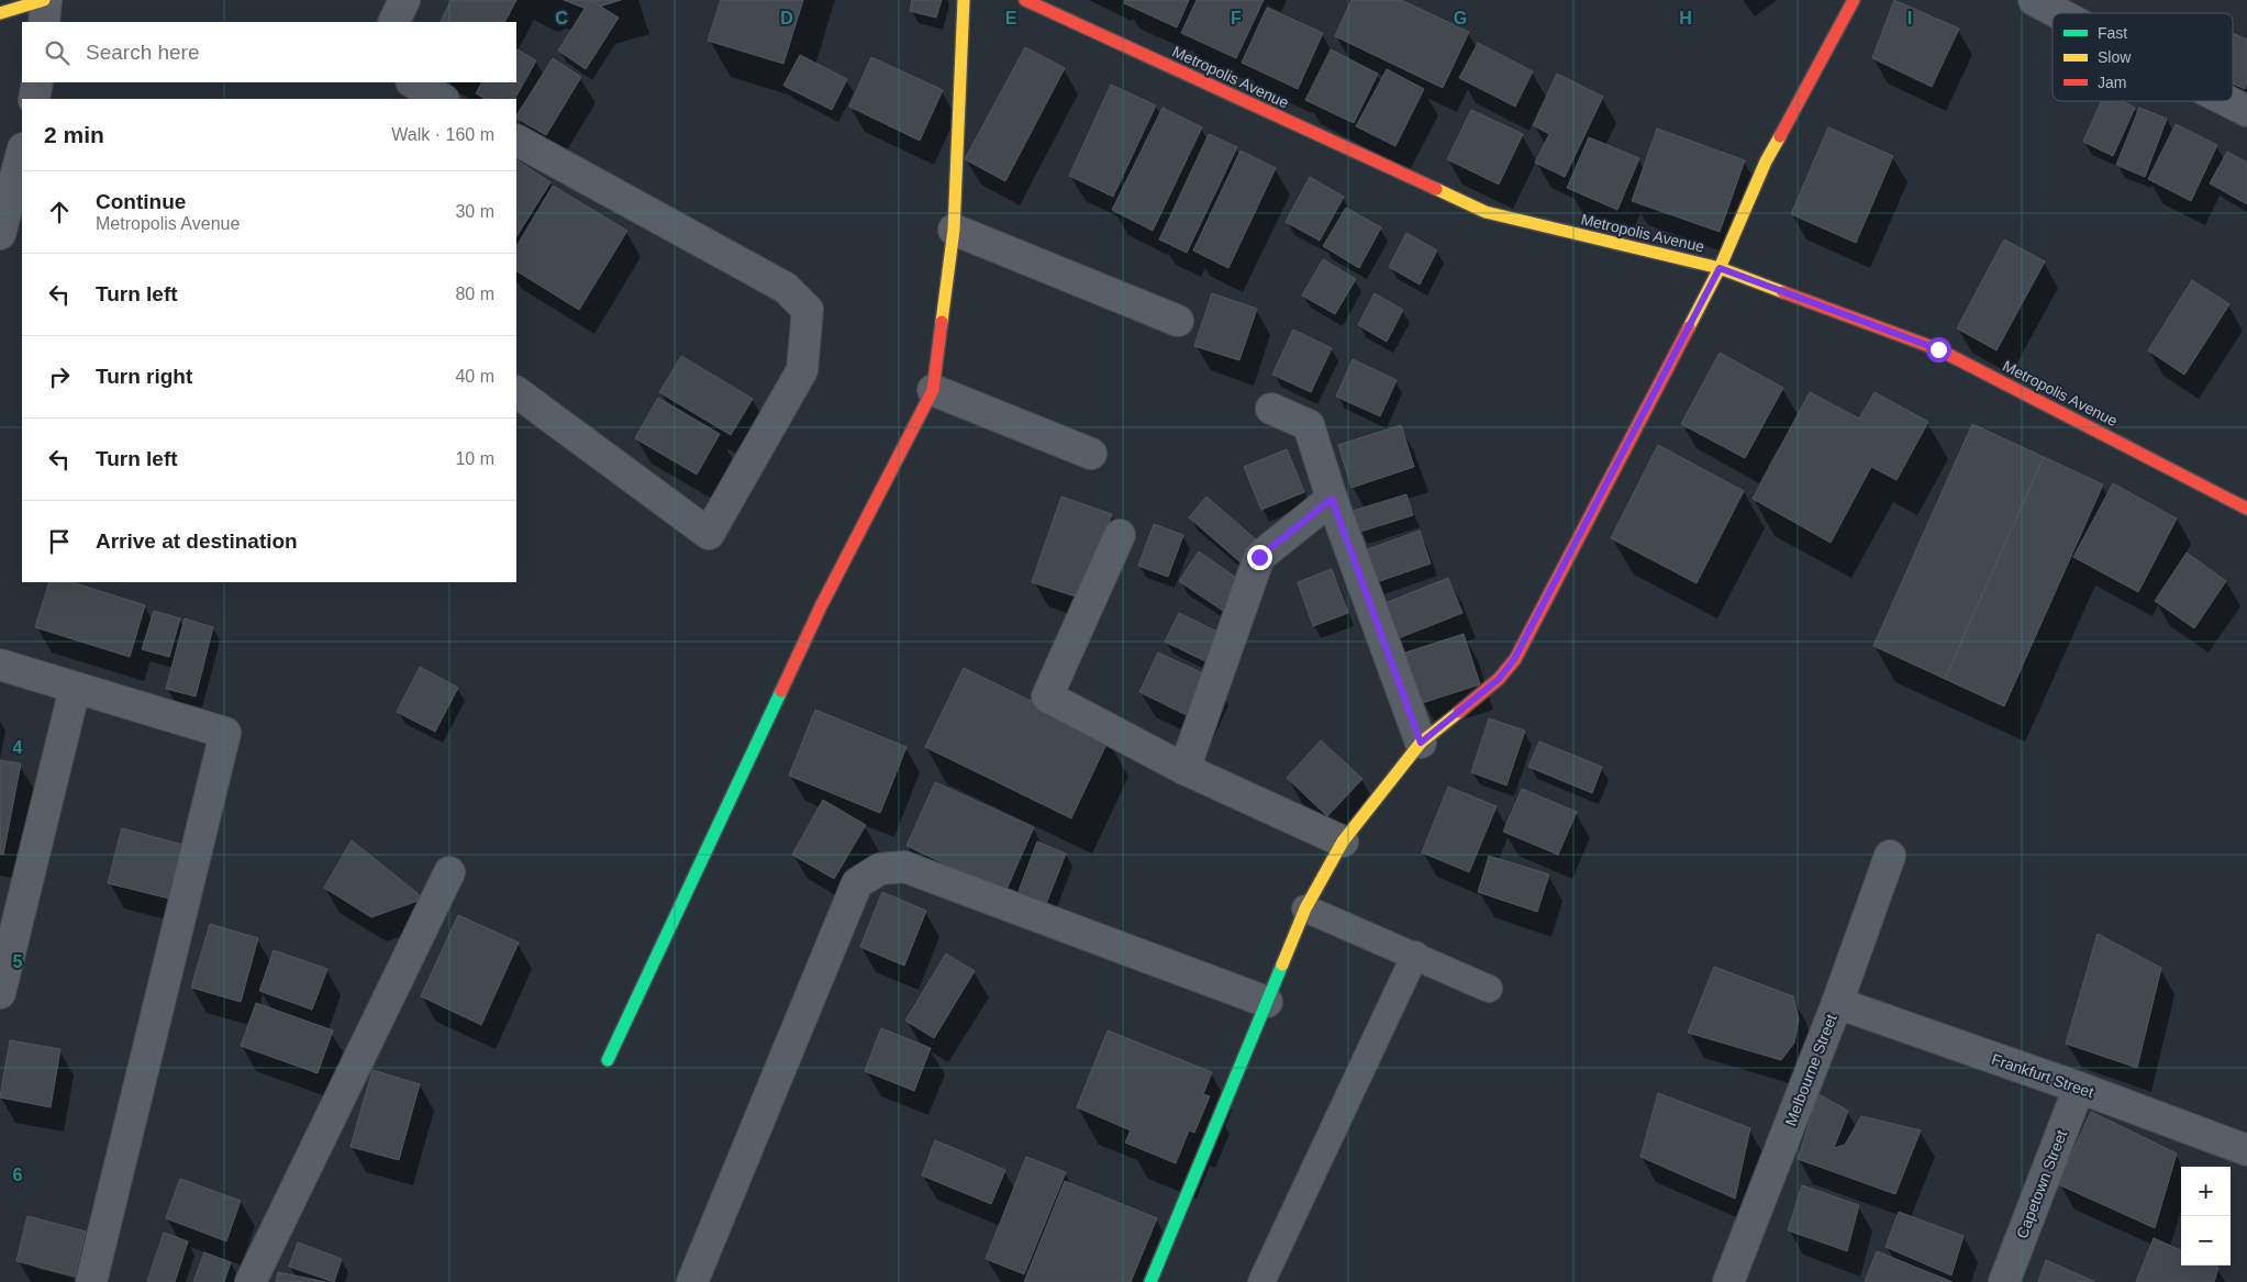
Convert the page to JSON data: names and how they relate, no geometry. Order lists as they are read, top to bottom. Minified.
{"streets":{"street":["Metropolis Avenue","Melbourne Street","Frankfurt Street","Capetown Street"]},"crossings":[["Melbourne Street","Frankfurt Street"],["Frankfurt Street","Capetown Street"]],"legend":["Fast","Slow","Jam"],"page":{"search":"Search here","heading":["2 min","Walk · 160 m"],"list":[["Continue","Metropolis Avenue","30 m"],["Turn left","80 m"],["Turn right","40 m"],["Turn left","10 m"],"Arrive at destination"],"map_buttons":["+","−"]},"grid":{"columns":["C","D","E","F","G","H","I"],"rows":["4","5","6"]}}
